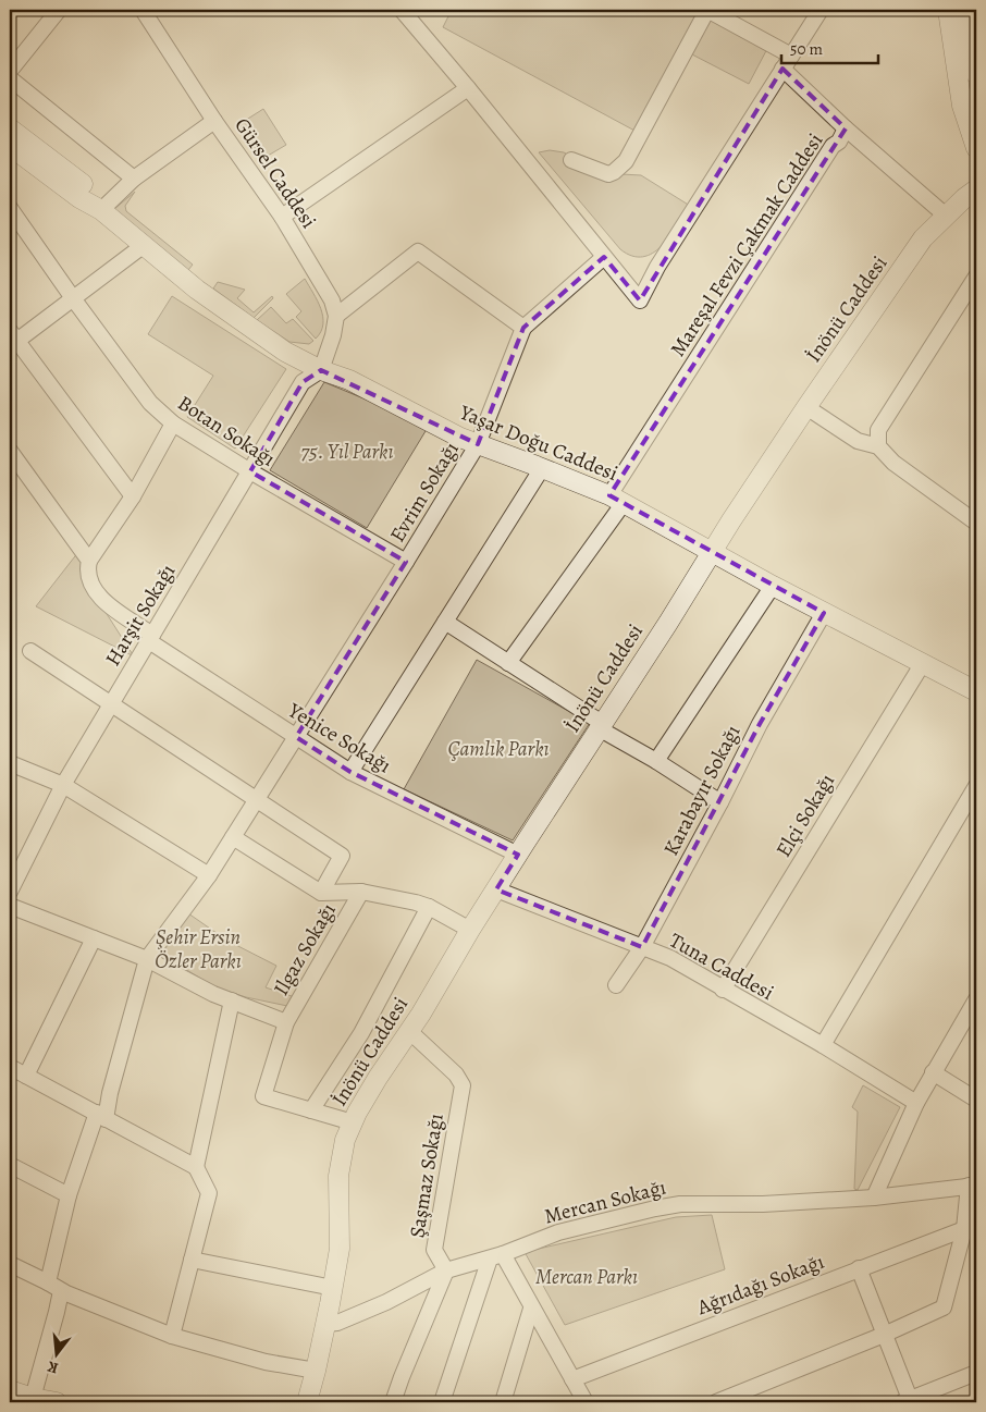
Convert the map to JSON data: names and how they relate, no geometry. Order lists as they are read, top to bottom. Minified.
{"streets":{"street":["Gürsel Caddesi","Mareşal Fevzi Çakmak Caddesi","İnönü Caddesi","Botan Sokağı","Yaşar Doğu Caddesi","Evrim Sokağı","Harşit Sokağı","Yenice Sokağı","Karabayır Sokağı","Elçi Sokağı","Ilgaz Sokağı","Tuna Caddesi","Şaşmaz Sokağı","Mercan Sokağı","Ağrıdağı Sokağı"]},"crossings":[["Mareşal Fevzi Çakmak Caddesi","İnönü Caddesi"],["Mareşal Fevzi Çakmak Caddesi","Yaşar Doğu Caddesi"],["İnönü Caddesi","Yaşar Doğu Caddesi"],["İnönü Caddesi","Yenice Sokağı"],["İnönü Caddesi","Tuna Caddesi"],["İnönü Caddesi","Şaşmaz Sokağı"],["İnönü Caddesi","Mercan Sokağı"],["Botan Sokağı","Evrim Sokağı"],["Botan Sokağı","Harşit Sokağı"],["Yaşar Doğu Caddesi","Evrim Sokağı"],["Yaşar Doğu Caddesi","Harşit Sokağı"],["Yaşar Doğu Caddesi","Karabayır Sokağı"],["Yaşar Doğu Caddesi","Elçi Sokağı"],["Evrim Sokağı","Yenice Sokağı"],["Evrim Sokağı","Ilgaz Sokağı"],["Harşit Sokağı","Yenice Sokağı"],["Karabayır Sokağı","Tuna Caddesi"],["Elçi Sokağı","Tuna Caddesi"],["Şaşmaz Sokağı","Mercan Sokağı"]],"parks":["75. Yıl Parkı","Çamlık Parkı","Şehir Ersin Özler Parkı","Mercan Parkı"],"scale_bar":"50 m","north":"bottom"}
